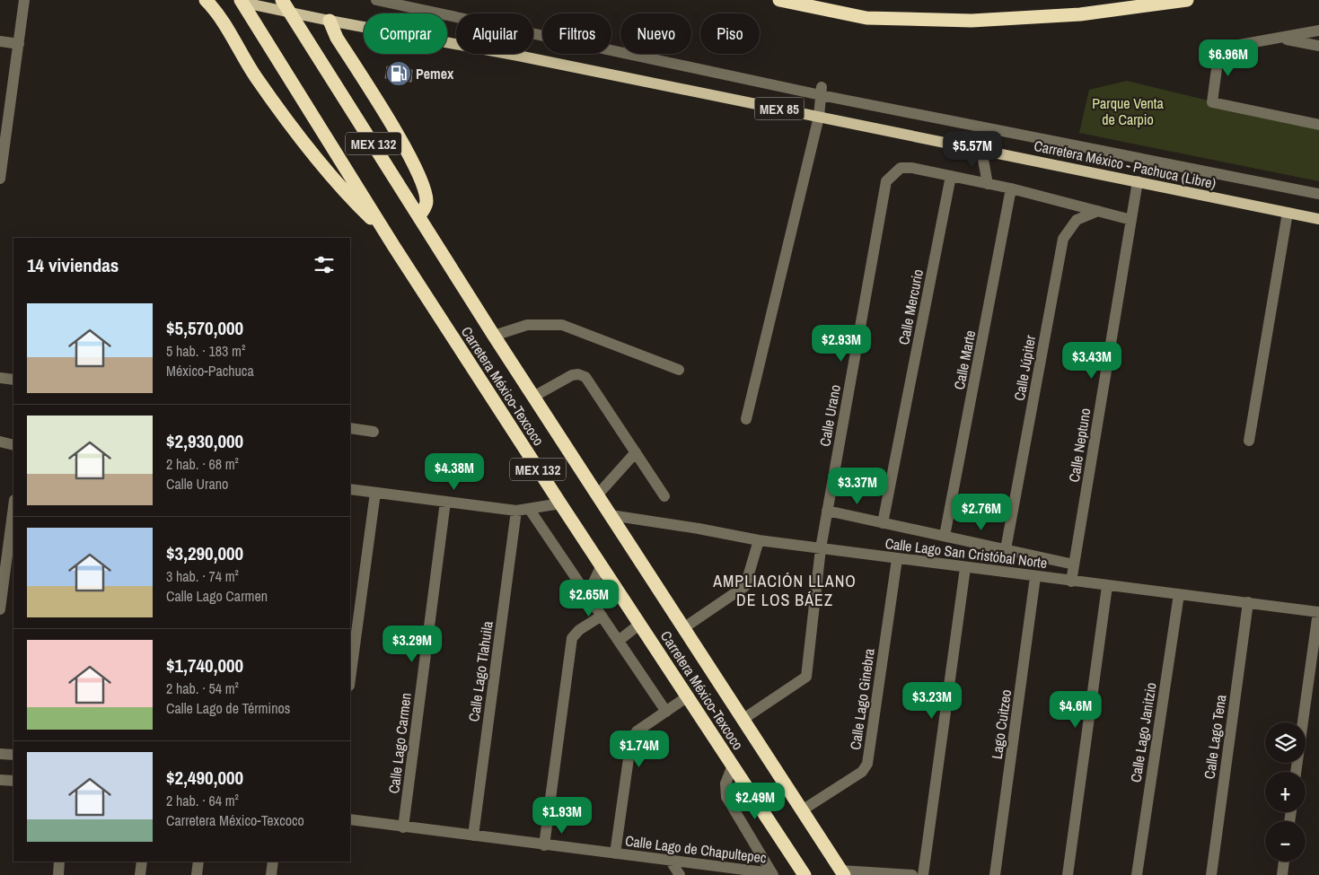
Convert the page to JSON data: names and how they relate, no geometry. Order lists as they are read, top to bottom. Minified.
{"streets":{"highway":["MEX 132","Carretera México-Texcoco"],"main road":["MEX 85","Carretera México - Pachuca (Libre)"],"street":["Calle Mercurio","Calle Marte","Calle Júpiter","Calle Urano","Calle Neptuno","Calle Lago San Cristóbal Norte","Calle Lago Tlahuila","Calle Lago Ginebra","Lago Cuitzeo","Calle Lago Janitzio","Calle Lago Tena","Calle Lago Carmen","Calle Lago de Chapultepec"]},"crossings":[["Carretera México - Pachuca (Libre)","Carretera México-Texcoco"],["Carretera México - Pachuca (Libre)","Calle Neptuno"],["Calle Mercurio","Calle Urano"],["Calle Mercurio","Calle Lago San Cristóbal Norte"],["Calle Marte","Calle Lago San Cristóbal Norte"],["Calle Júpiter","Calle Lago San Cristóbal Norte"],["Carretera México-Texcoco","Calle Urano"],["Carretera México-Texcoco","Calle Lago San Cristóbal Norte"],["Carretera México-Texcoco","Calle Lago Ginebra"],["Calle Urano","Calle Lago San Cristóbal Norte"],["Calle Neptuno","Calle Lago San Cristóbal Norte"],["Calle Lago San Cristóbal Norte","Calle Lago Ginebra"],["Calle Lago San Cristóbal Norte","Lago Cuitzeo"],["Calle Lago San Cristóbal Norte","Calle Lago Janitzio"],["Calle Lago San Cristóbal Norte","Calle Lago Tena"],["Calle Lago Tlahuila","Calle Lago de Chapultepec"],["Calle Lago Carmen","Calle Lago de Chapultepec"]],"districts":["AMPLIACIÓN LLANO DE LOS BÁEZ"],"parks":["Parque Venta de Carpio"],"places":{"fuel station":["Pemex"]},"page":{"chip":["Comprar","Alquilar","Filtros","Nuevo","Piso"],"price":["$6.96M","$5.57M","$2.93M","$3.43M","$4.38M","$3.37M","$2.76M","$2.65M","$3.29M","$3.23M","$4.6M","$1.74M","$2.49M","$1.93M"],"heading":"14 viviendas","list":[{"name":"$5,570,000","note":"5 hab. · 183 m² · México-Pachuca"},{"name":"$2,930,000","note":"2 hab. · 68 m² · Calle Urano"},{"name":"$3,290,000","note":"3 hab. · 74 m² · Calle Lago Carmen"},{"name":"$1,740,000","note":"2 hab. · 54 m² · Calle Lago de Términos"},{"name":"$2,490,000","note":"2 hab. · 64 m² · Carretera México-Texcoco"}],"map_buttons":["+","−"]}}
